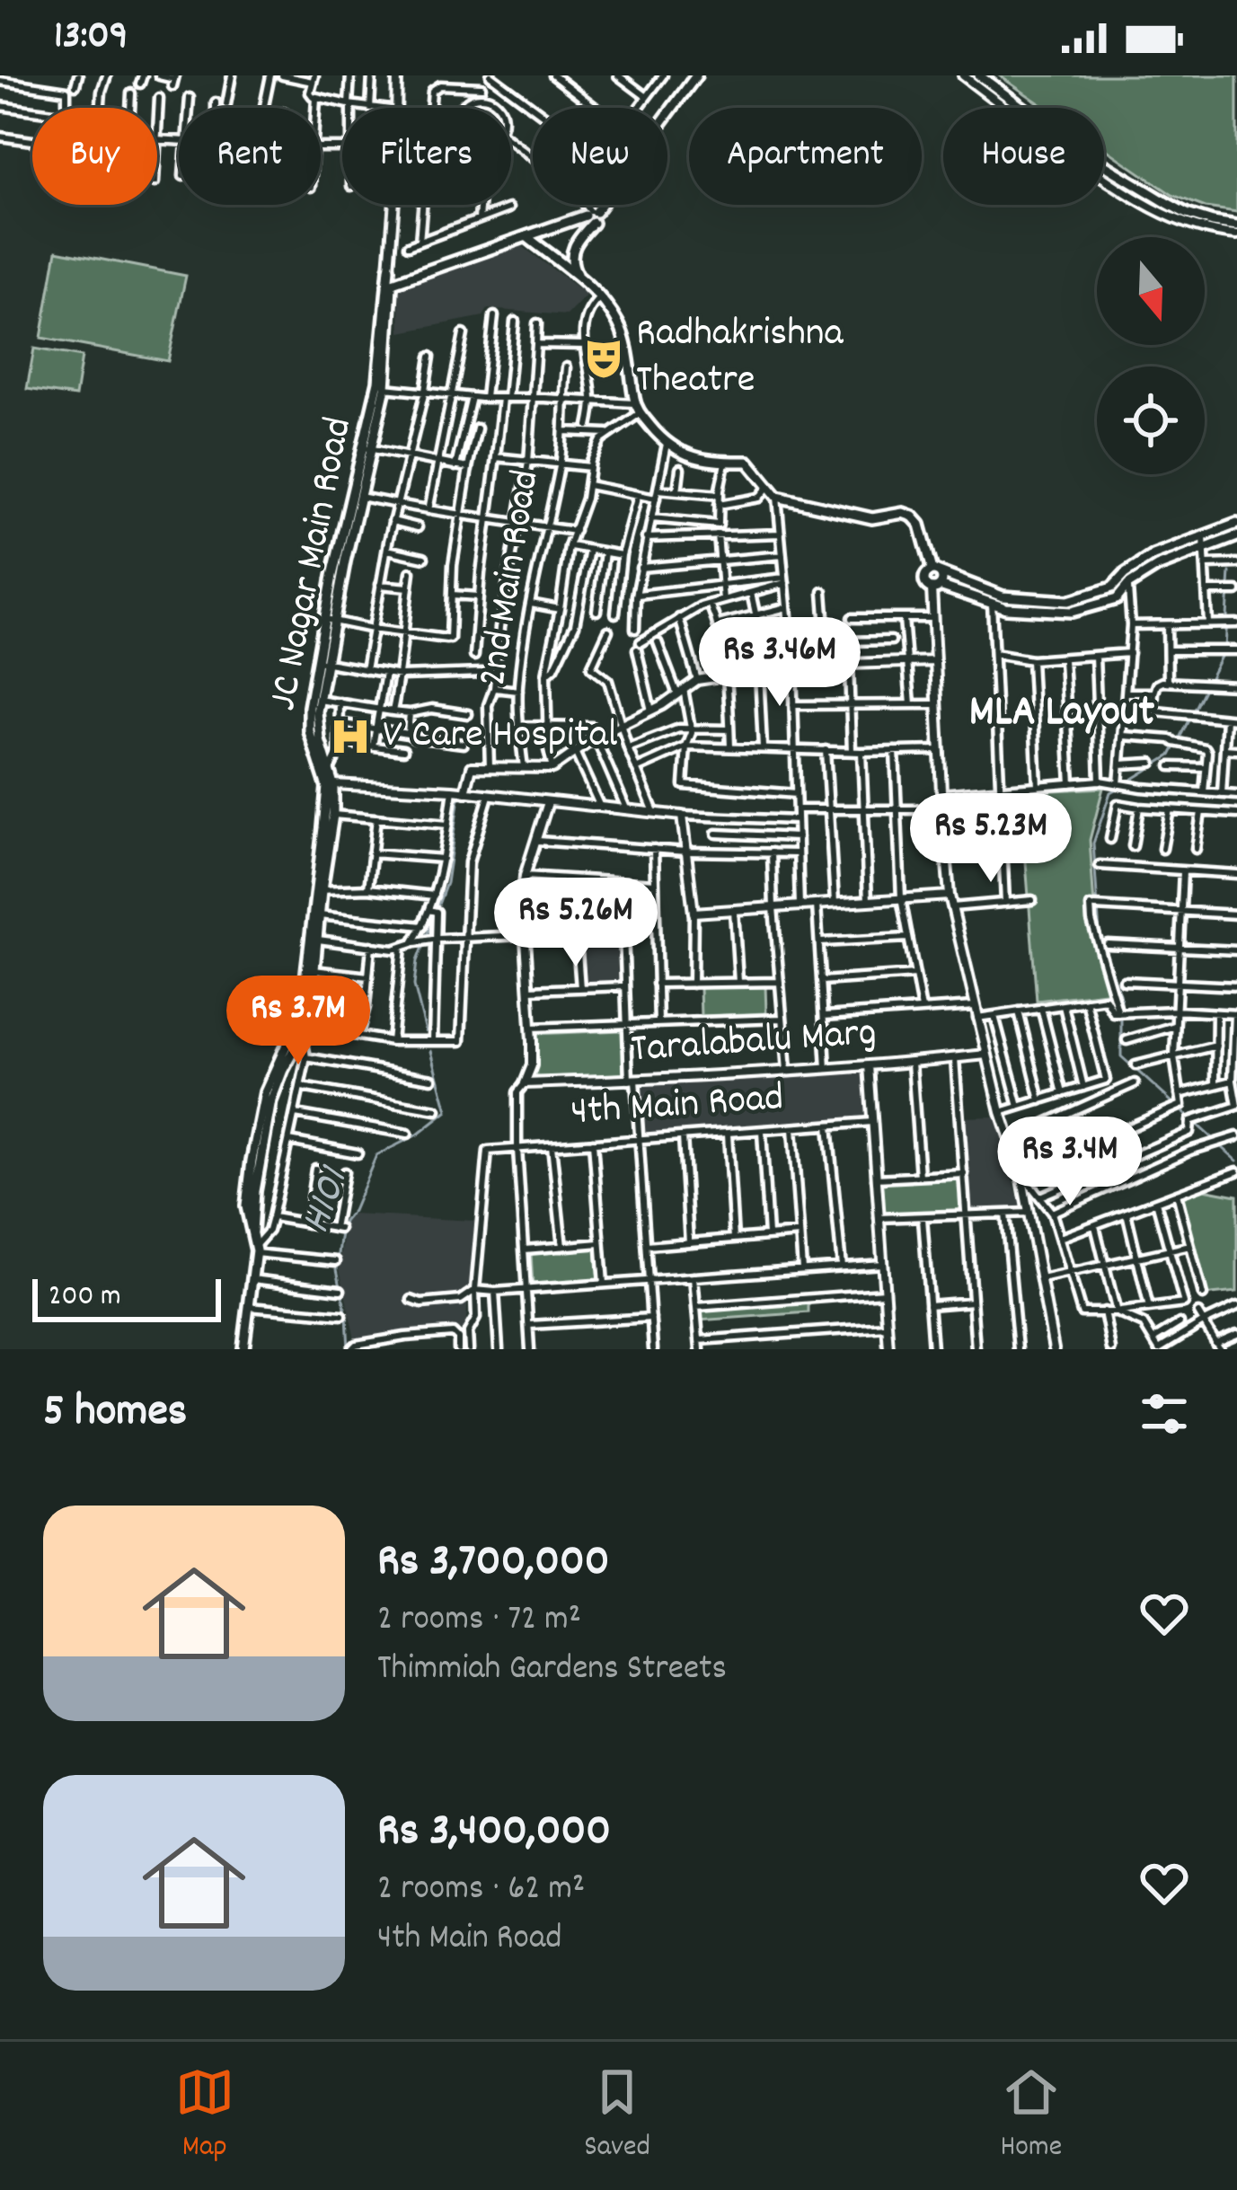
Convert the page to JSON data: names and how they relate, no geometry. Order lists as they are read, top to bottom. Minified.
{"streets":{"main road":["JC Nagar Main Road"],"street":["2nd Main Road","Taralabalu Marg","4th Main Road"]},"districts":["MLA Layout"],"water":["H101"],"places":{"theatre":["Radhakrishna Theatre"],"hospital":["V Care Hospital"]},"scale_bar":"200 m","north":"bottom","page":{"status":"13:09","chip":["Buy","Rent","Filters","New","Apartment","House"],"price":["Rs 3.46M","Rs 5.23M","Rs 5.26M","Rs 3.7M","Rs 3.4M"],"scale":"200 m","heading":"5 homes","list":[{"name":"Rs 3,700,000","note":"2 rooms · 72 m² · Thimmiah Gardens Streets"},{"name":"Rs 3,400,000","note":"2 rooms · 62 m² · 4th Main Road"}],"tabs":["Map","Saved","Home"]}}
